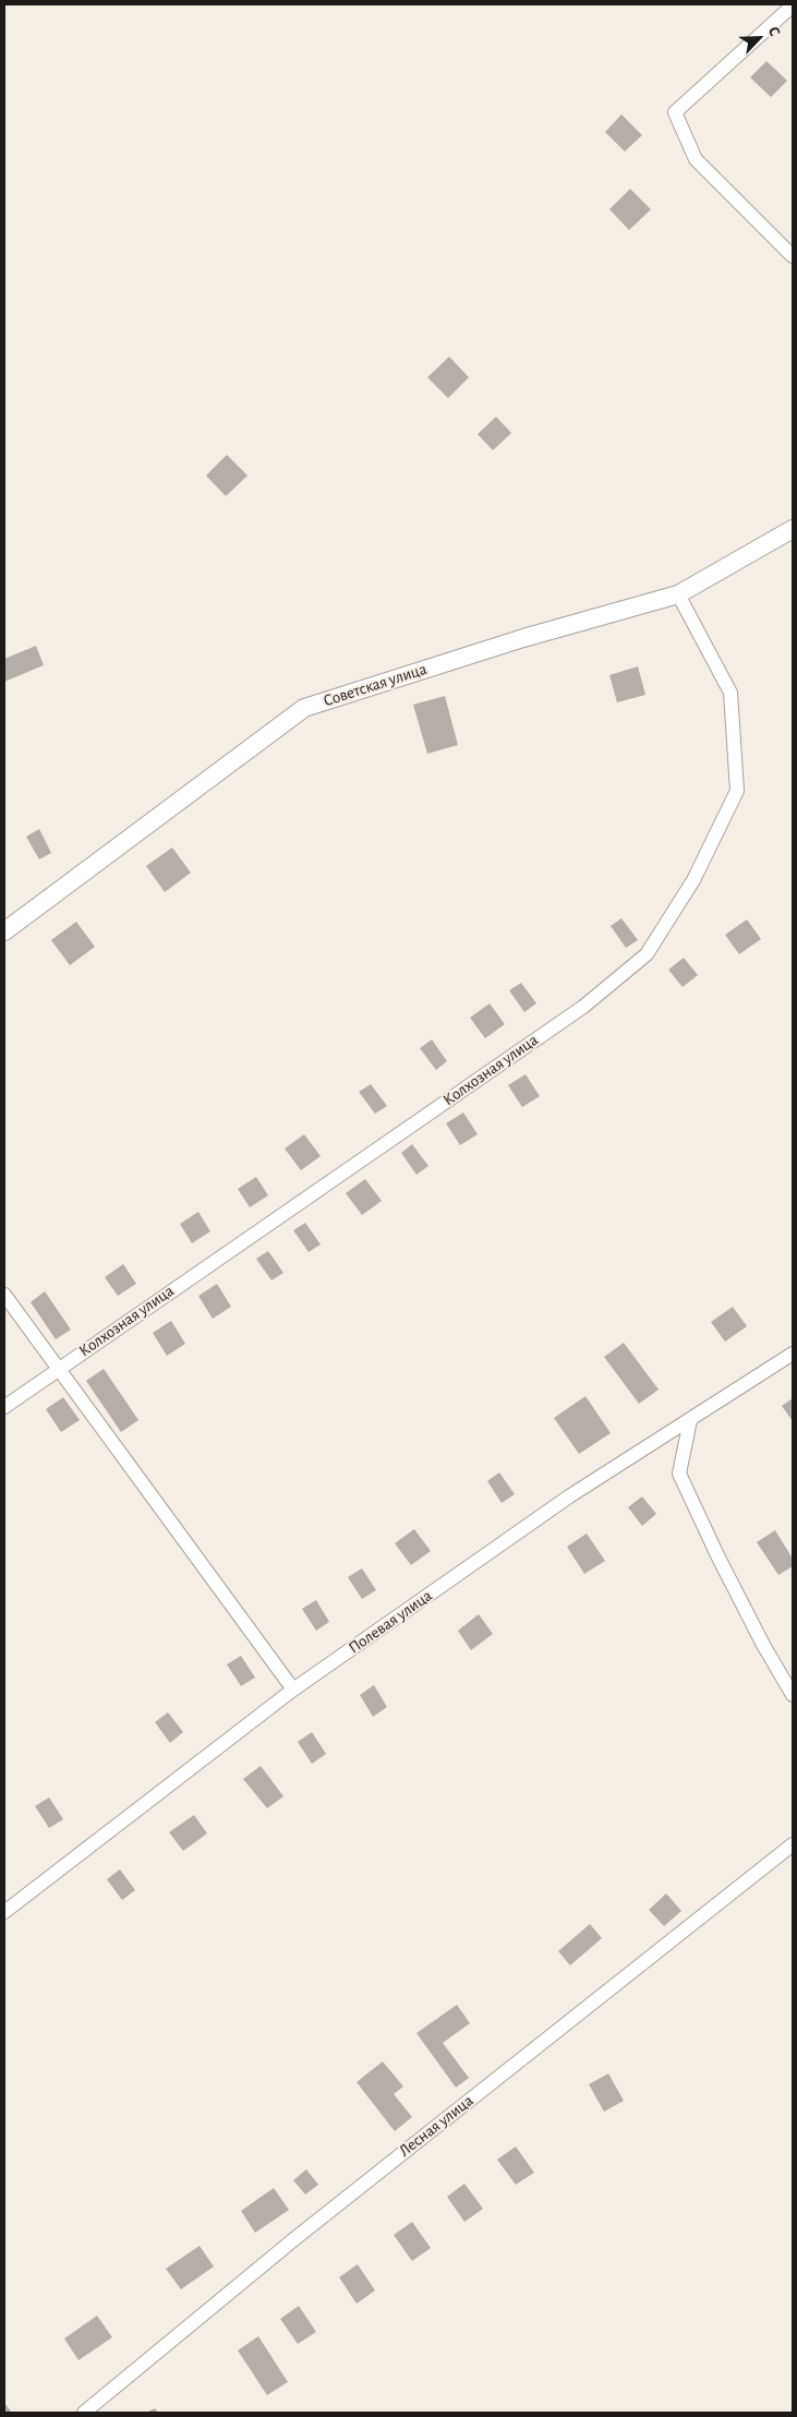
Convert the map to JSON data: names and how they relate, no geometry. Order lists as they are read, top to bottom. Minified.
{"streets":{"street":["Советская улица","Колхозная улица","Полевая улица","Лесная улица"]},"crossings":[["Советская улица","Колхозная улица"]],"north":"top right"}
